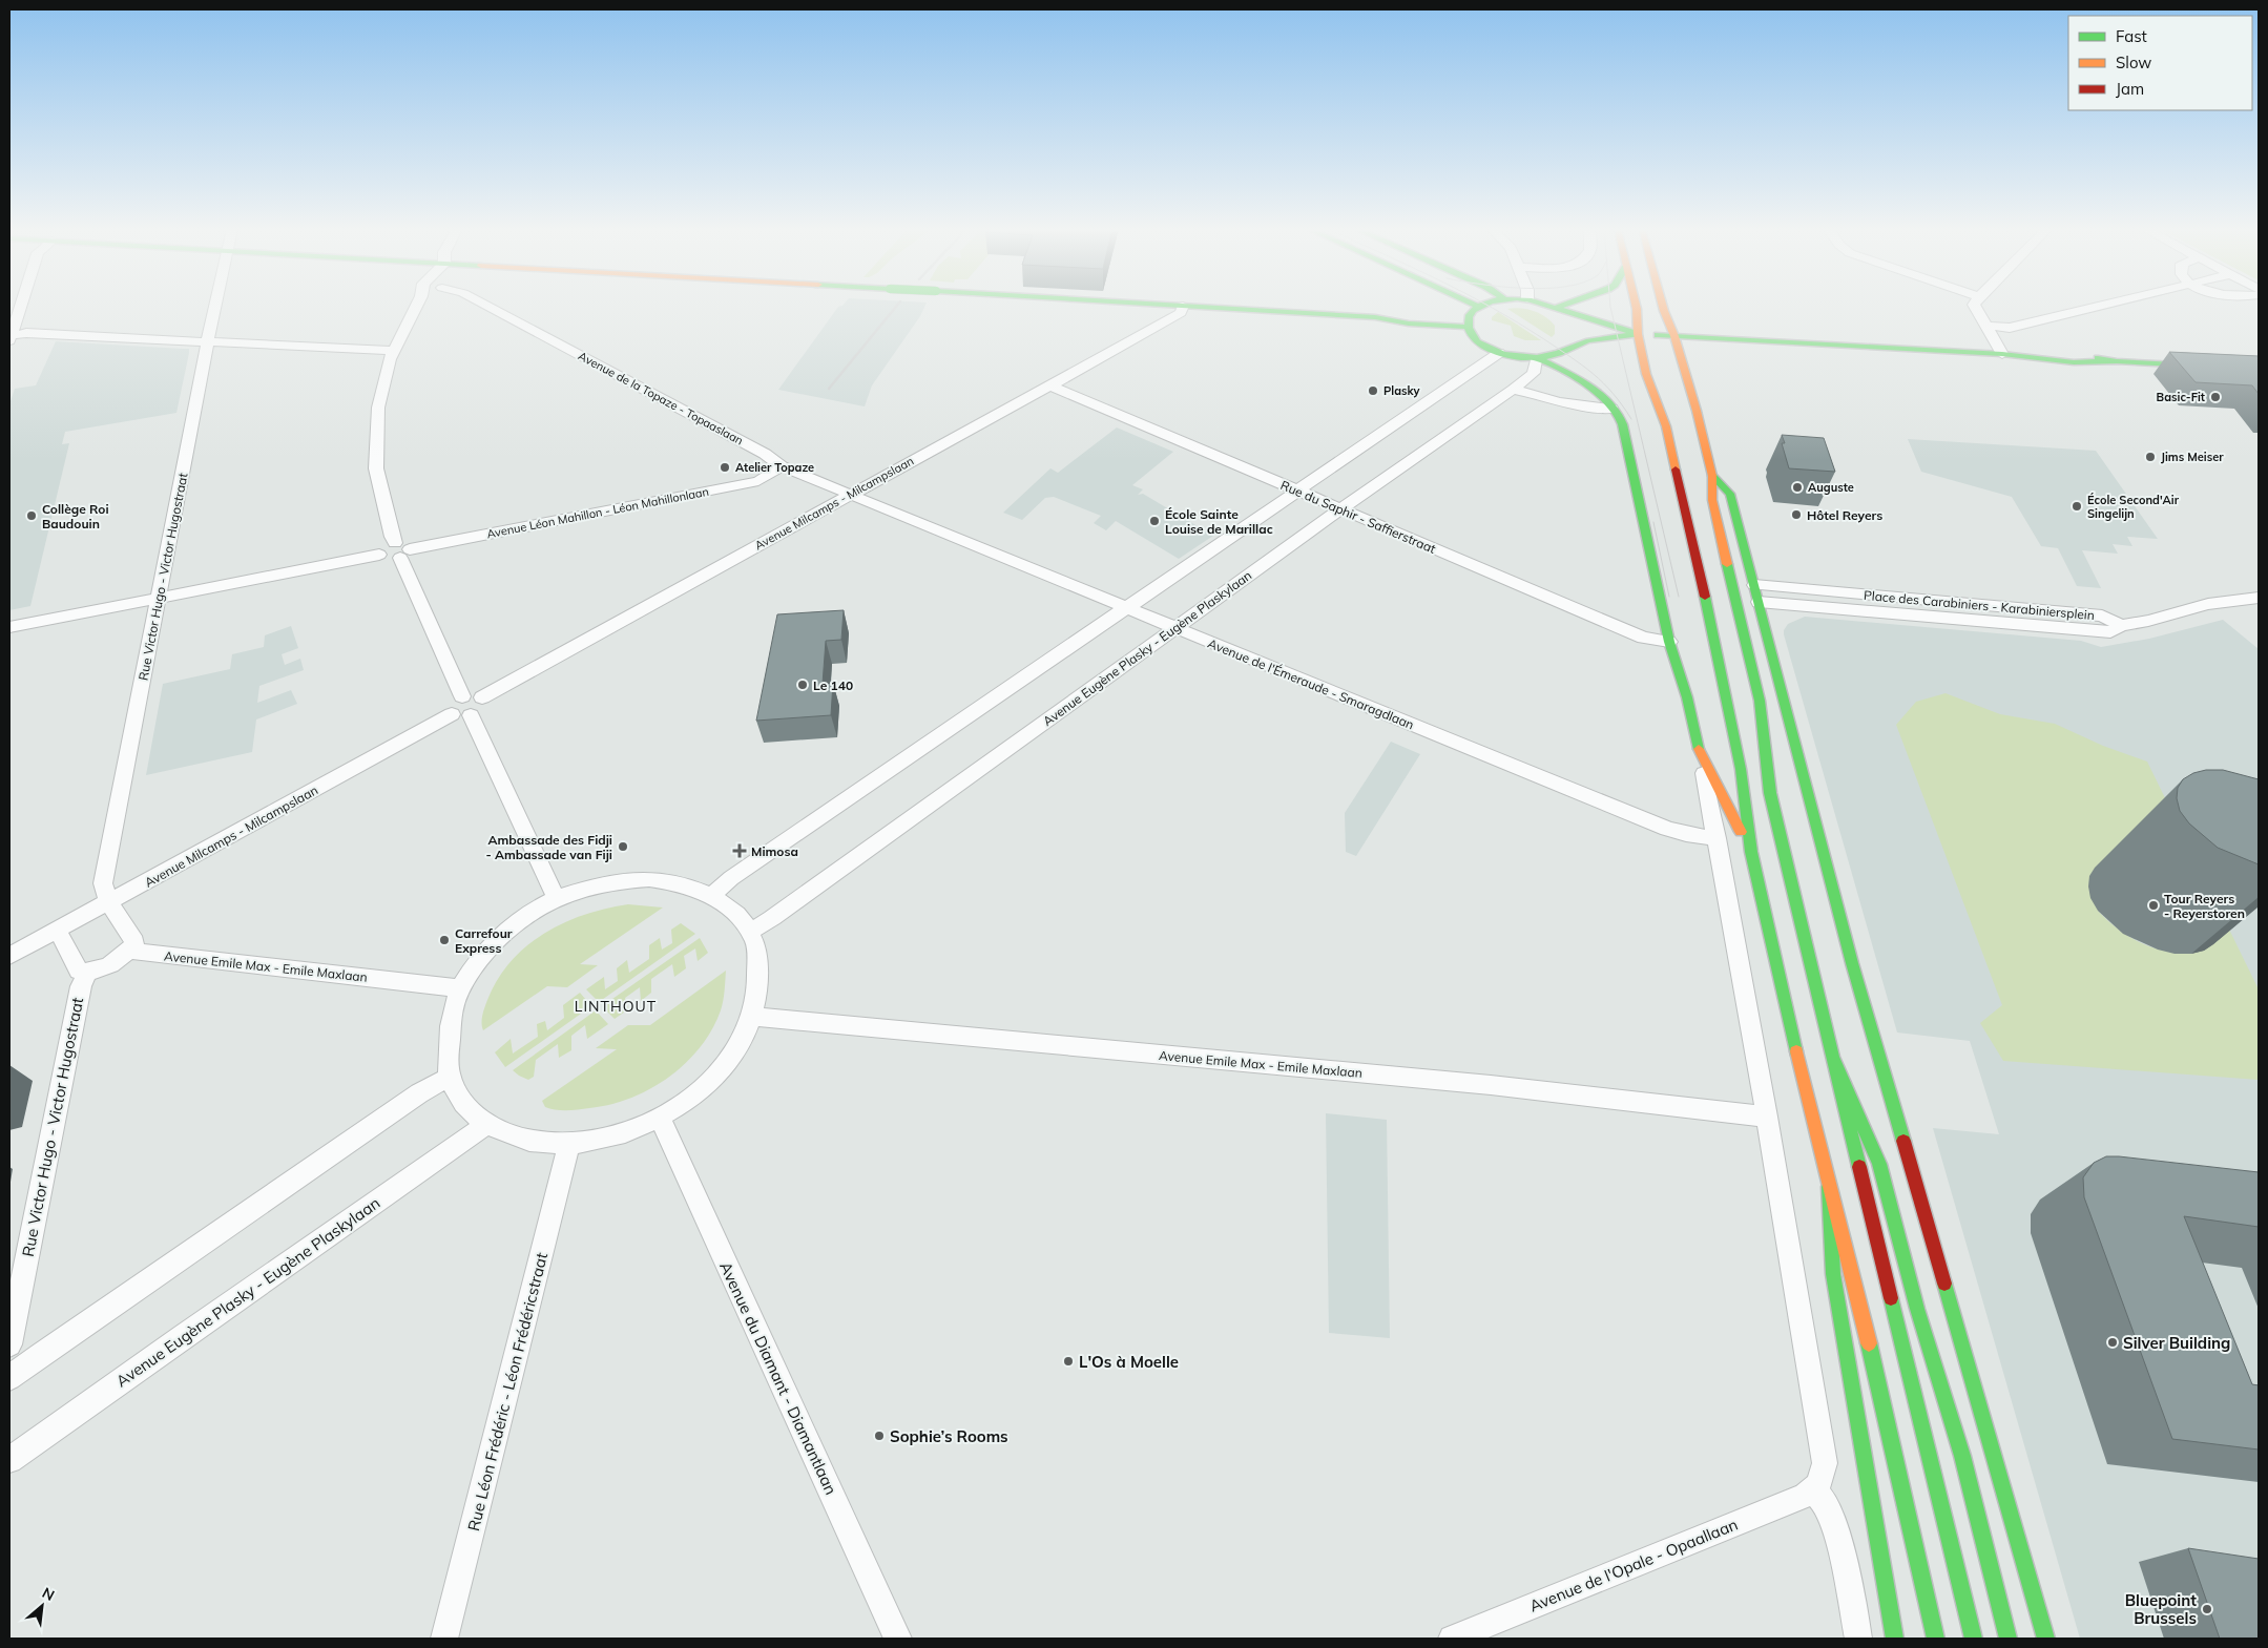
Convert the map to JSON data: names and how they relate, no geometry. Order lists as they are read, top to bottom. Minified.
{"streets":{"street":["Avenue de la Topaze - Topaaslaan","Avenue Milcamps - Milcampslaan","Avenue Léon Mahillon - Léon Mahillonlaan","Rue du Saphir - Saffierstraat","Rue Victor Hugo - Victor Hugostraat","Place des Carabiniers - Karabiniersplein","Avenue Eugène Plasky - Eugène Plaskylaan","Avenue de l'Émeraude - Smaragdlaan","Avenue Emile Max - Emile Maxlaan","Avenue du Diamant - Diamantlaan","Rue Léon Frédéric - Léon Frédéricstraat","Avenue de l'Opale - Opaallaan"]},"crossings":[["Avenue de la Topaze - Topaaslaan","Avenue Milcamps - Milcampslaan"],["Avenue de la Topaze - Topaaslaan","Avenue Léon Mahillon - Léon Mahillonlaan"],["Avenue de la Topaze - Topaaslaan","Avenue de l'Émeraude - Smaragdlaan"],["Avenue Milcamps - Milcampslaan","Rue du Saphir - Saffierstraat"],["Avenue Milcamps - Milcampslaan","Rue Victor Hugo - Victor Hugostraat"],["Avenue Milcamps - Milcampslaan","Avenue de l'Émeraude - Smaragdlaan"],["Rue du Saphir - Saffierstraat","Avenue Eugène Plasky - Eugène Plaskylaan"],["Avenue Eugène Plasky - Eugène Plaskylaan","Avenue de l'Émeraude - Smaragdlaan"]],"districts":["LINTHOUT"],"places":{"other":["Plasky","Basic-Fit","Jims Meiser","Atelier Topaze","Auguste","École Second'Air Singelijn","Hôtel Reyers","Collège Roi Baudouin","École Sainte Louise de Marillac","Le 140","Ambassade des Fidji - Ambassade van Fiji","Tour Reyers - Reyerstoren","Carrefour Express","Silver Building","L'Os à Moelle","Sophie’s Rooms","Bluepoint Brussels"],"health":["Mimosa"]},"legend":["Fast","Slow","Jam"],"north":"top right"}
